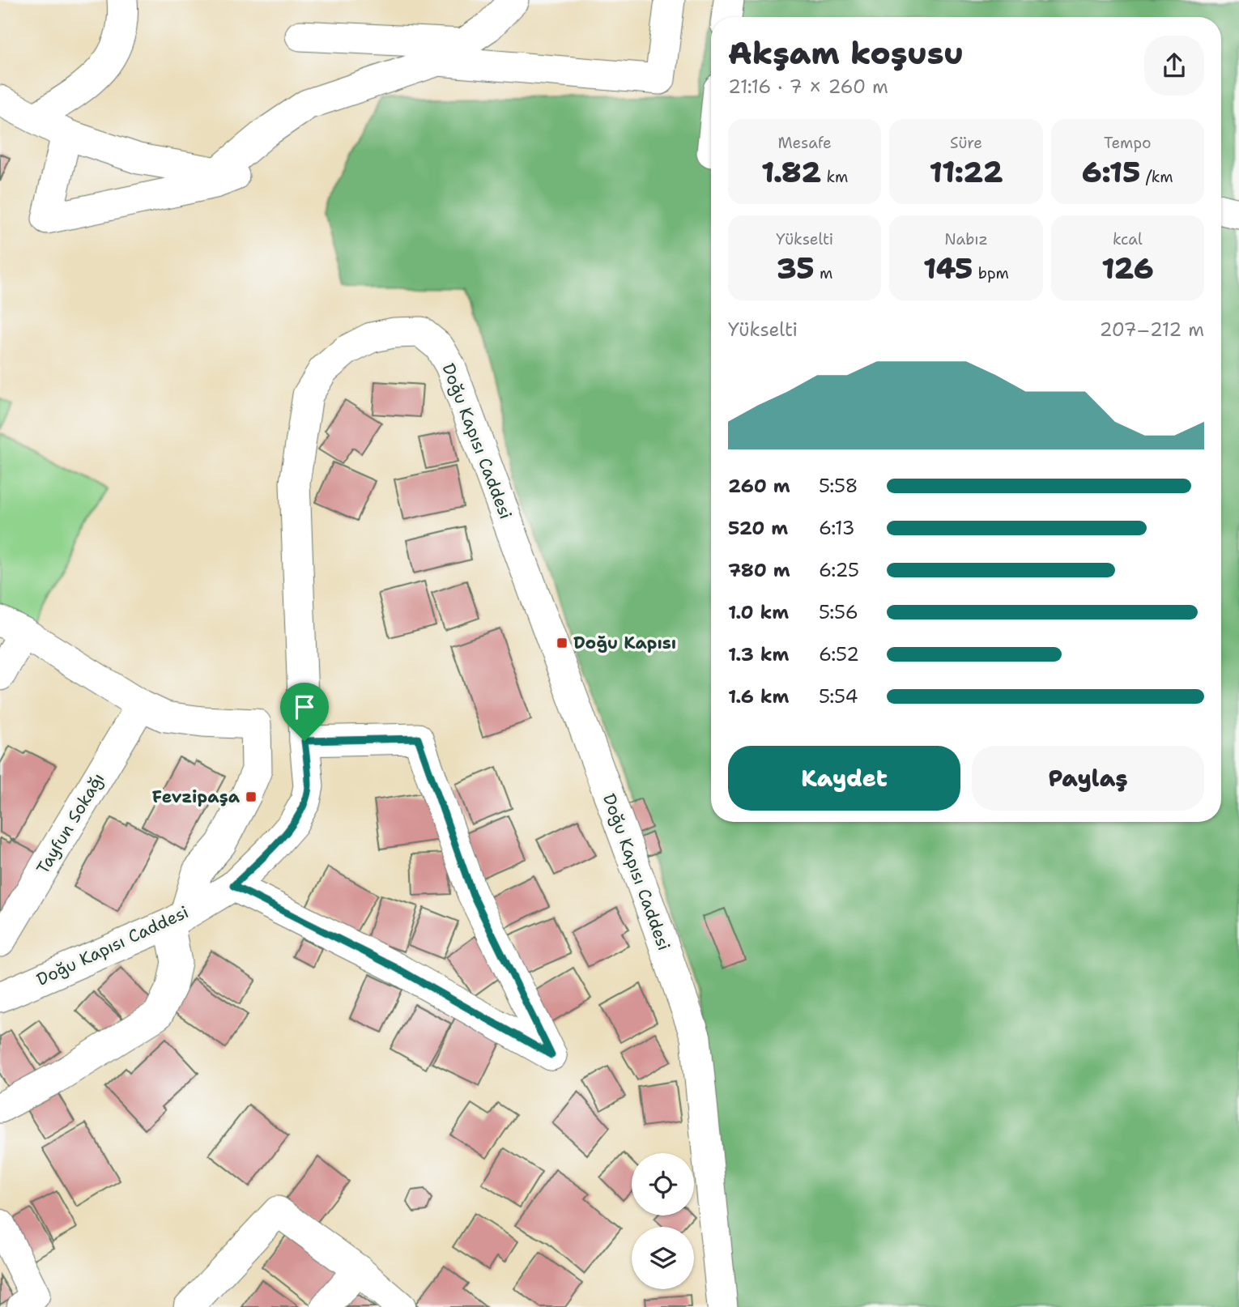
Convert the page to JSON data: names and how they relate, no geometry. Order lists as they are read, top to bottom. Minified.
{"streets":{"street":["Doğu Kapısı Caddesi","Tayfun Sokağı"]},"places":{"transit":["Doğu Kapısı","Fevzipaşa"]},"page":{"heading":["Akşam koşusu","21:16 · 7 × 260 m"],"stats":[["Mesafe","1.82 km"],["Süre","11:22"],["Tempo","6:15 /km"],["Yükselti","35 m"],["Nabız","145 bpm"],["kcal","126"]],"chart":["Yükselti","207–212 m"],"list":[{"name":"260 m","note":"5:58"},{"name":"520 m","note":"6:13"},{"name":"780 m","note":"6:25"},{"name":"1.0 km","note":"5:56"},{"name":"1.3 km","note":"6:52"},{"name":"1.6 km","note":"5:54"}],"buttons":["Kaydet","Paylaş"]}}
